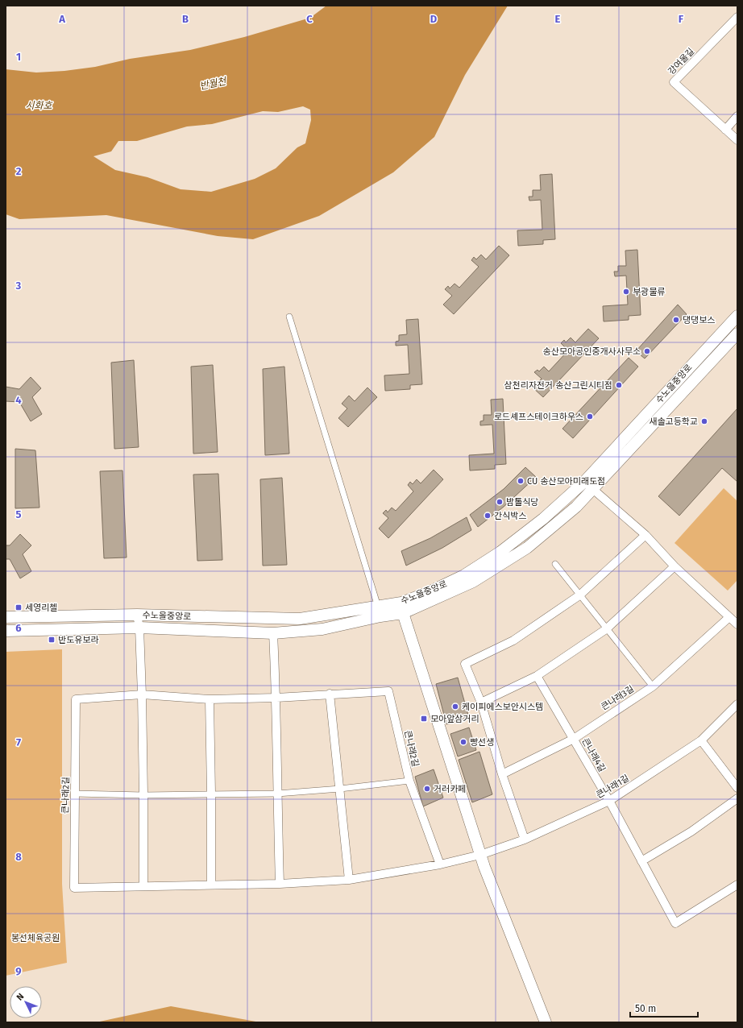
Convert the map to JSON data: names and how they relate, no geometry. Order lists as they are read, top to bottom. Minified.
{"streets":{"main road":["수노을중앙로"],"street":["강여울길","큰나래3길","큰나래2길","큰나래4길","큰나래1길"]},"crossings":[["큰나래3길","큰나래4길"],["큰나래2길","큰나래1길"],["큰나래4길","큰나래1길"]],"water":["반월천","시화호"],"parks":["봉선체육공원"],"places":{"other":["부광물류","댕댕보스","송산모아공인중개사사무소","삼천리자전거 송산그린시티점","로드셰프스테이크하우스","새솔고등학교","CU 송산모아미래도점","밤톨식당","간식박스","케이피에스보안시스템","빵선생","거러카페"],"transit":["세영리첼","반도유보라","모아앞삼거리"]},"scale_bar":"50 m","north":"top left","grid":{"columns":["A","B","C","D","E","F"],"rows":["1","2","3","4","5","6","7","8","9"]}}
